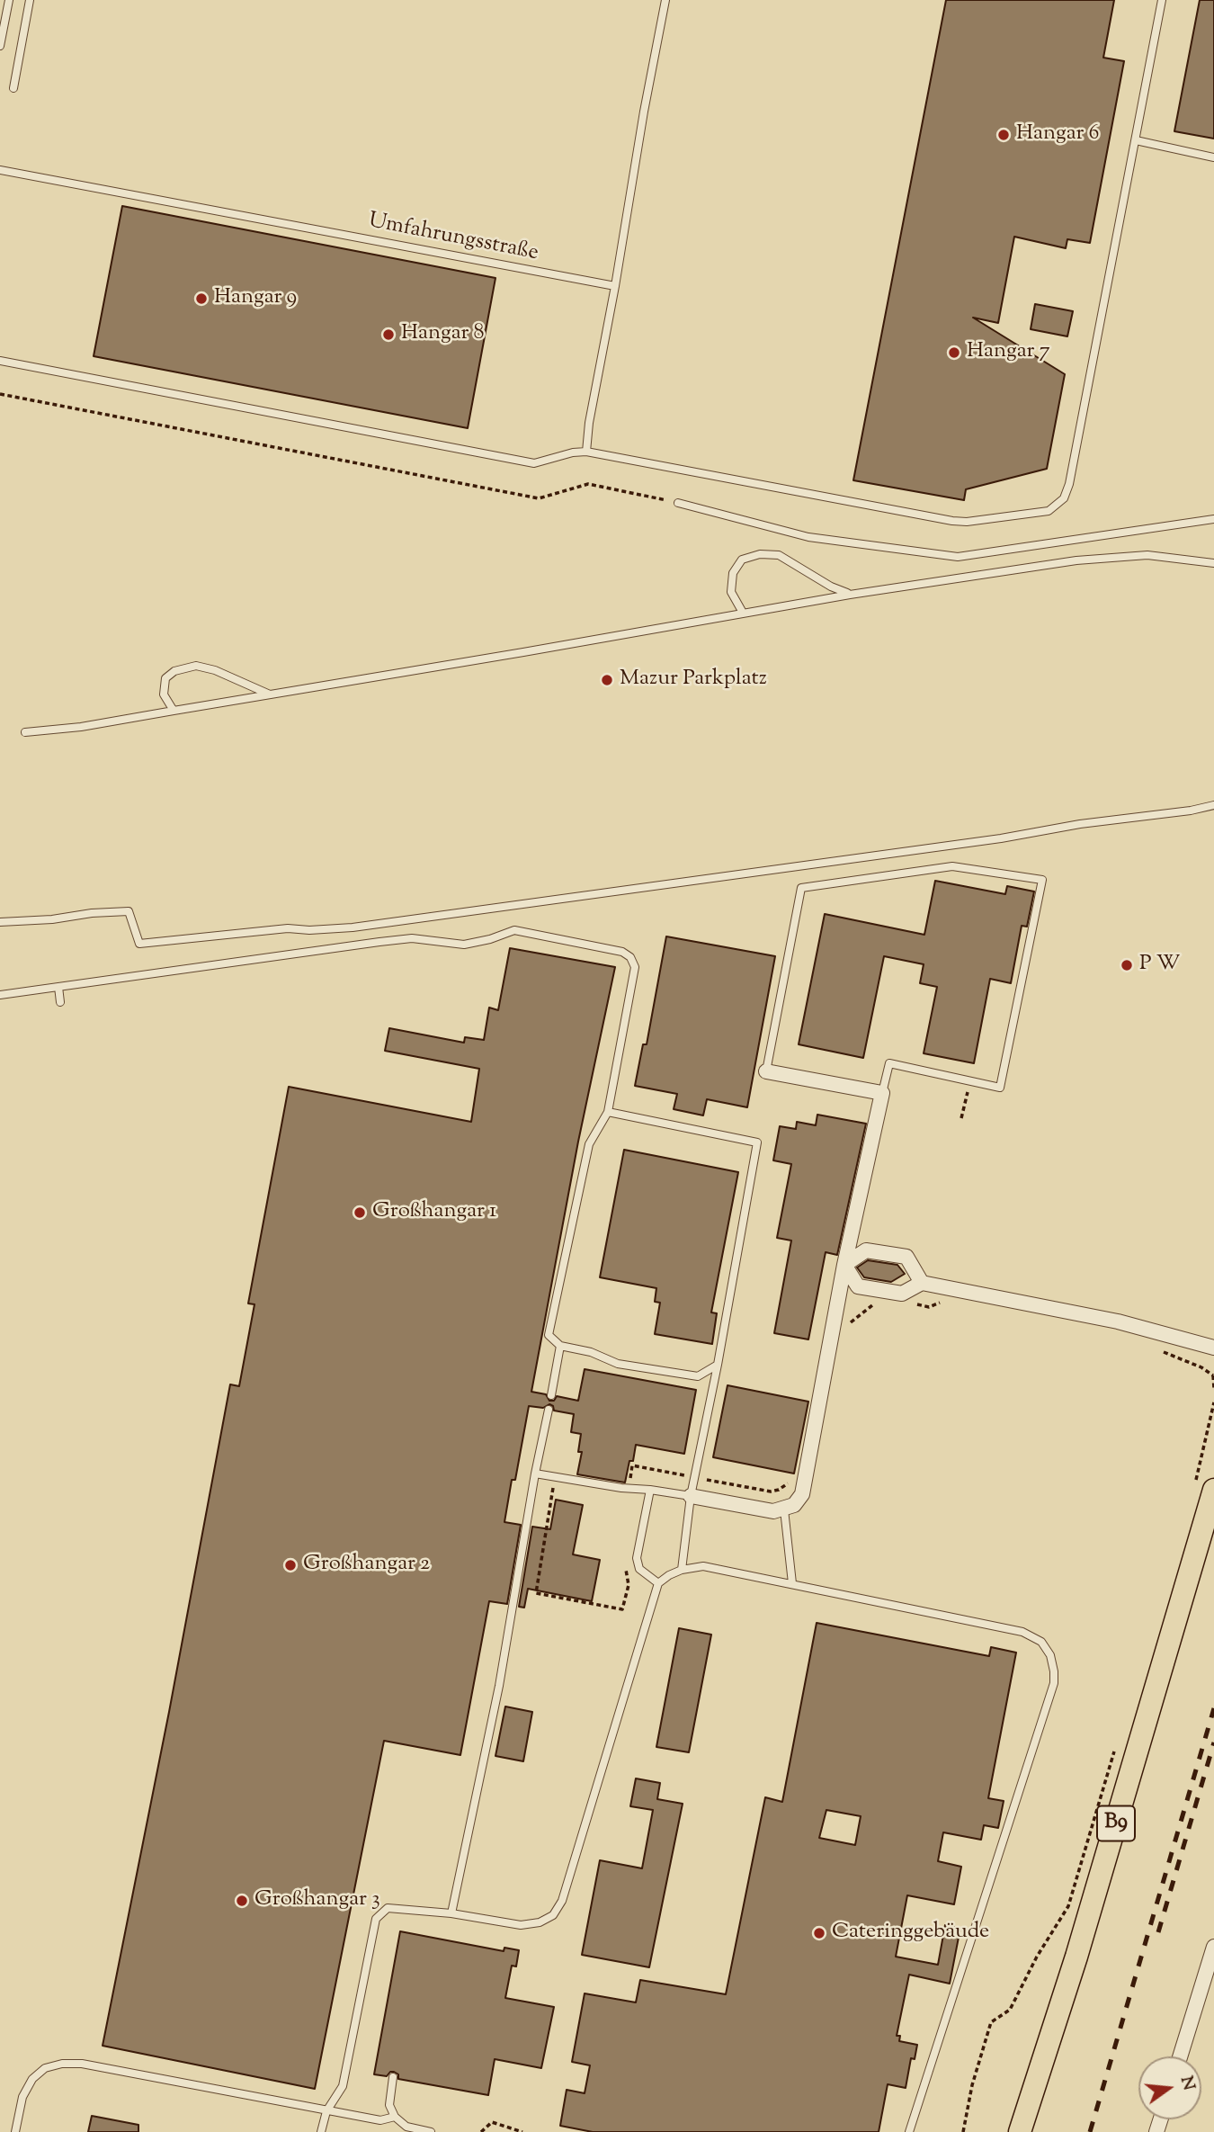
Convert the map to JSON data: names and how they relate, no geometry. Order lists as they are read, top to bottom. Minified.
{"streets":{"main road":["B9"],"lane":["Umfahrungsstraße"]},"places":["Hangar 6","Hangar 9","Hangar 8","Hangar 7","Mazur Parkplatz","P W","Großhangar 1","Großhangar 2","Großhangar 3","Cateringgebäude"],"north":"right"}
